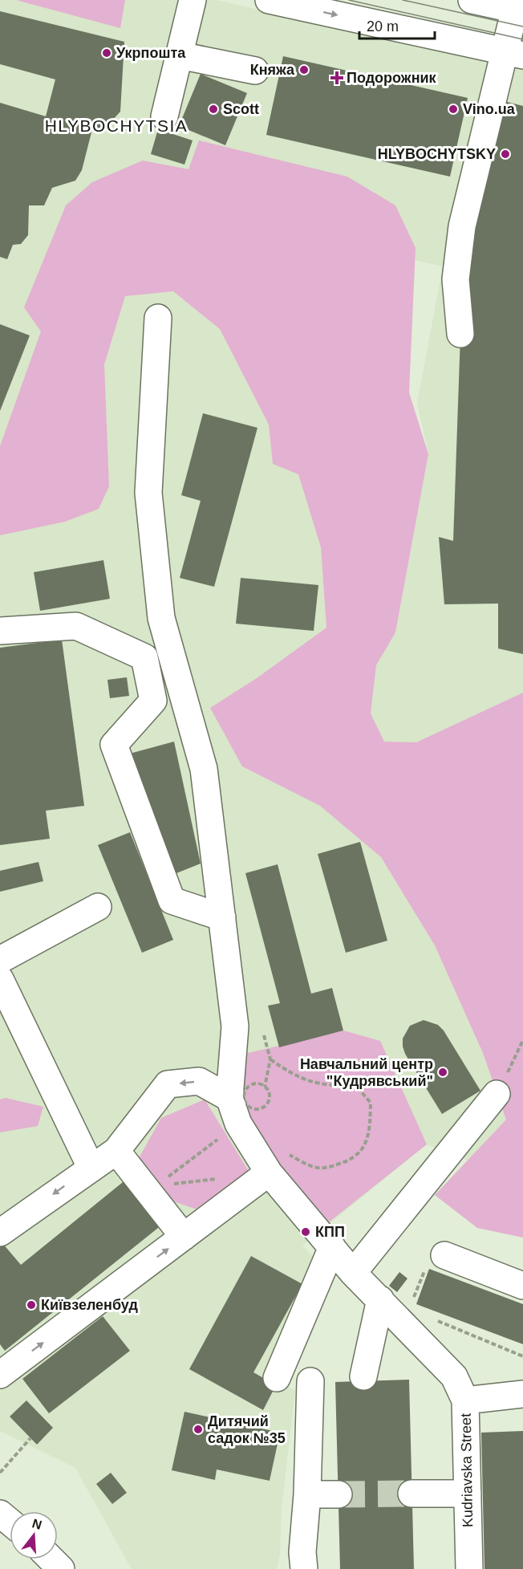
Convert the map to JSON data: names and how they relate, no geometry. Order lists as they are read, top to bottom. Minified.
{"streets":{"street":["Kudriavska Street"]},"districts":["HLYBOCHYTSIA"],"places":{"other":["Укрпошта","Княжа","Scott","Vino.ua","HLYBOCHYTSKY","Навчальний центр \"Кудрявський\"","КПП","Київзеленбуд","Дитячий садок №35"],"health":["Подорожник"]},"scale_bar":"20 m","north":"top"}
